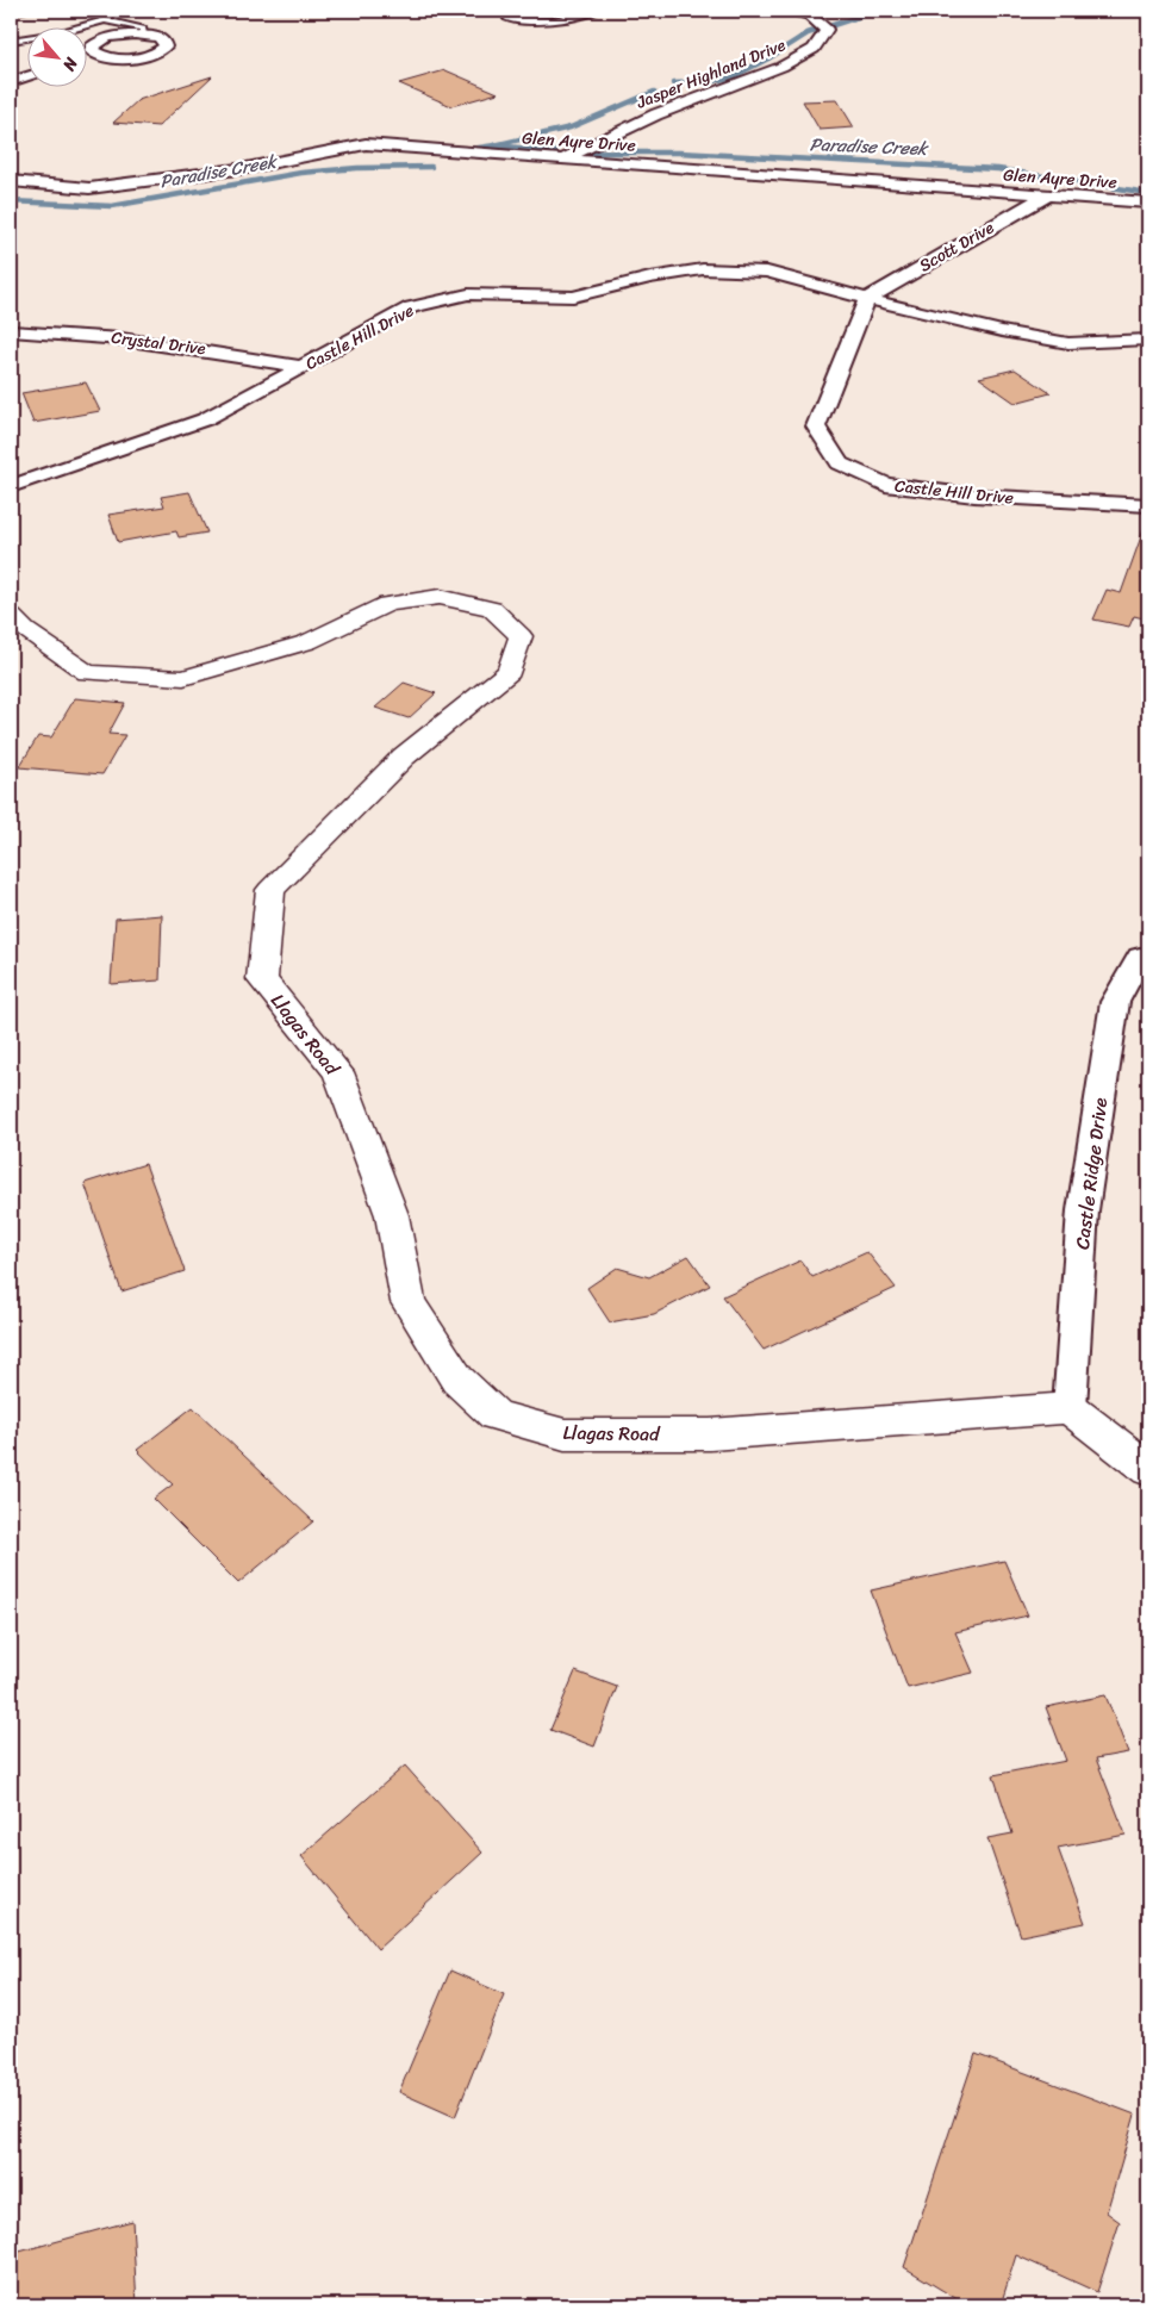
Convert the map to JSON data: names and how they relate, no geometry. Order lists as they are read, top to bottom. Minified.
{"streets":{"street":["Jasper Highland Drive","Glen Ayre Drive","Scott Drive","Castle Hill Drive","Crystal Drive","Llagas Road","Castle Ridge Drive"]},"crossings":[["Jasper Highland Drive","Glen Ayre Drive"],["Glen Ayre Drive","Scott Drive"],["Scott Drive","Castle Hill Drive"],["Castle Hill Drive","Crystal Drive"],["Llagas Road","Castle Ridge Drive"]],"water":["Paradise Creek"],"north":"bottom right"}
